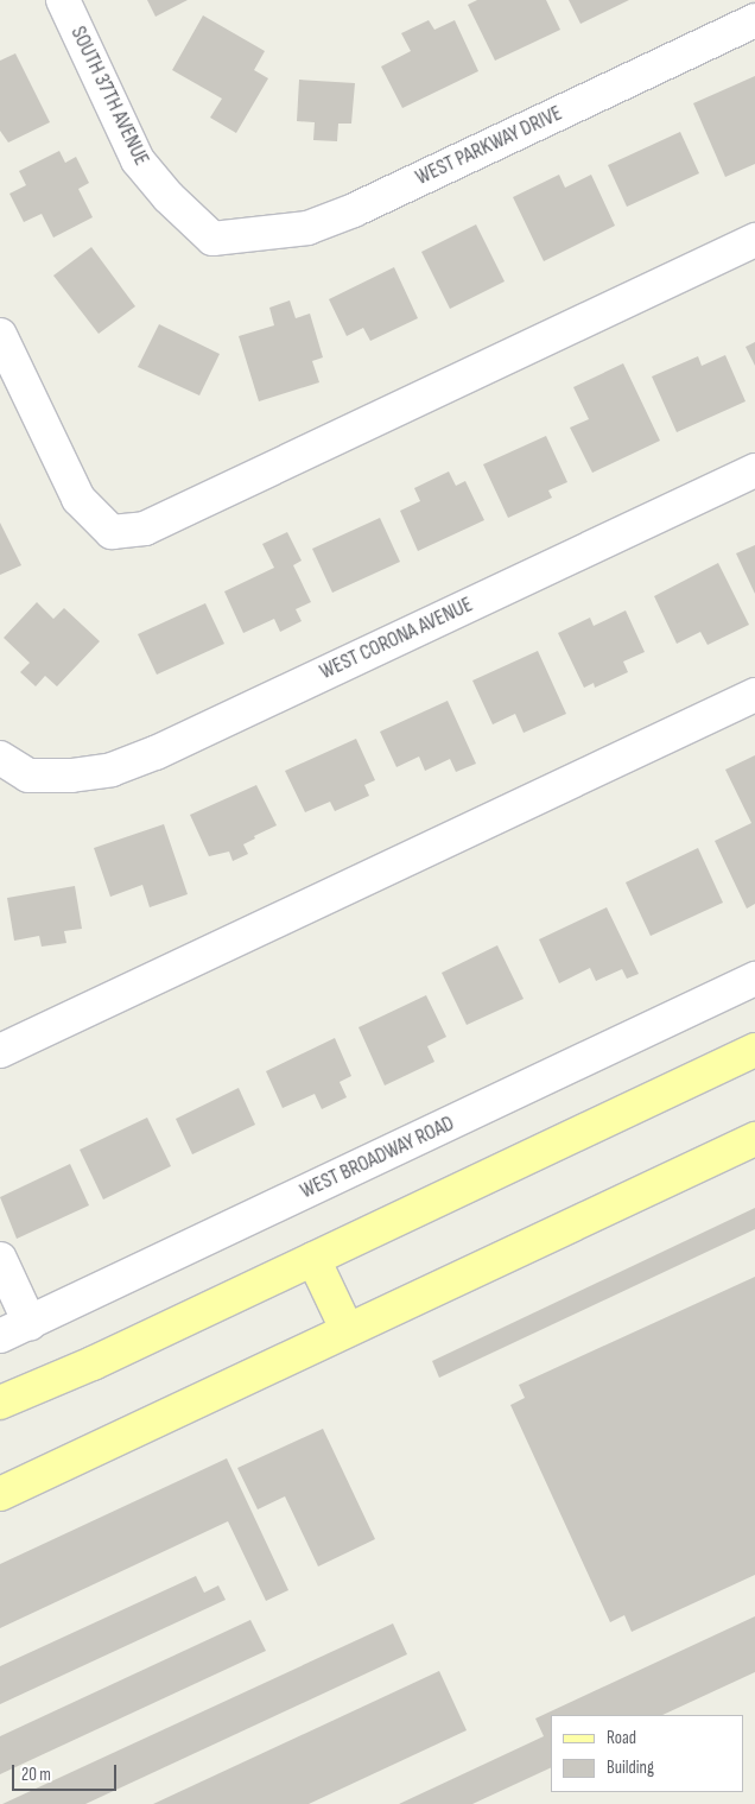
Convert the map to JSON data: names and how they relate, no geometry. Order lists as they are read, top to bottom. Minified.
{"streets":{"street":["SOUTH 37TH AVENUE","WEST PARKWAY DRIVE","WEST CORONA AVENUE","WEST BROADWAY ROAD"]},"crossings":[["SOUTH 37TH AVENUE","WEST PARKWAY DRIVE"]],"legend":["Road","Building"],"scale_bar":"20 m"}
